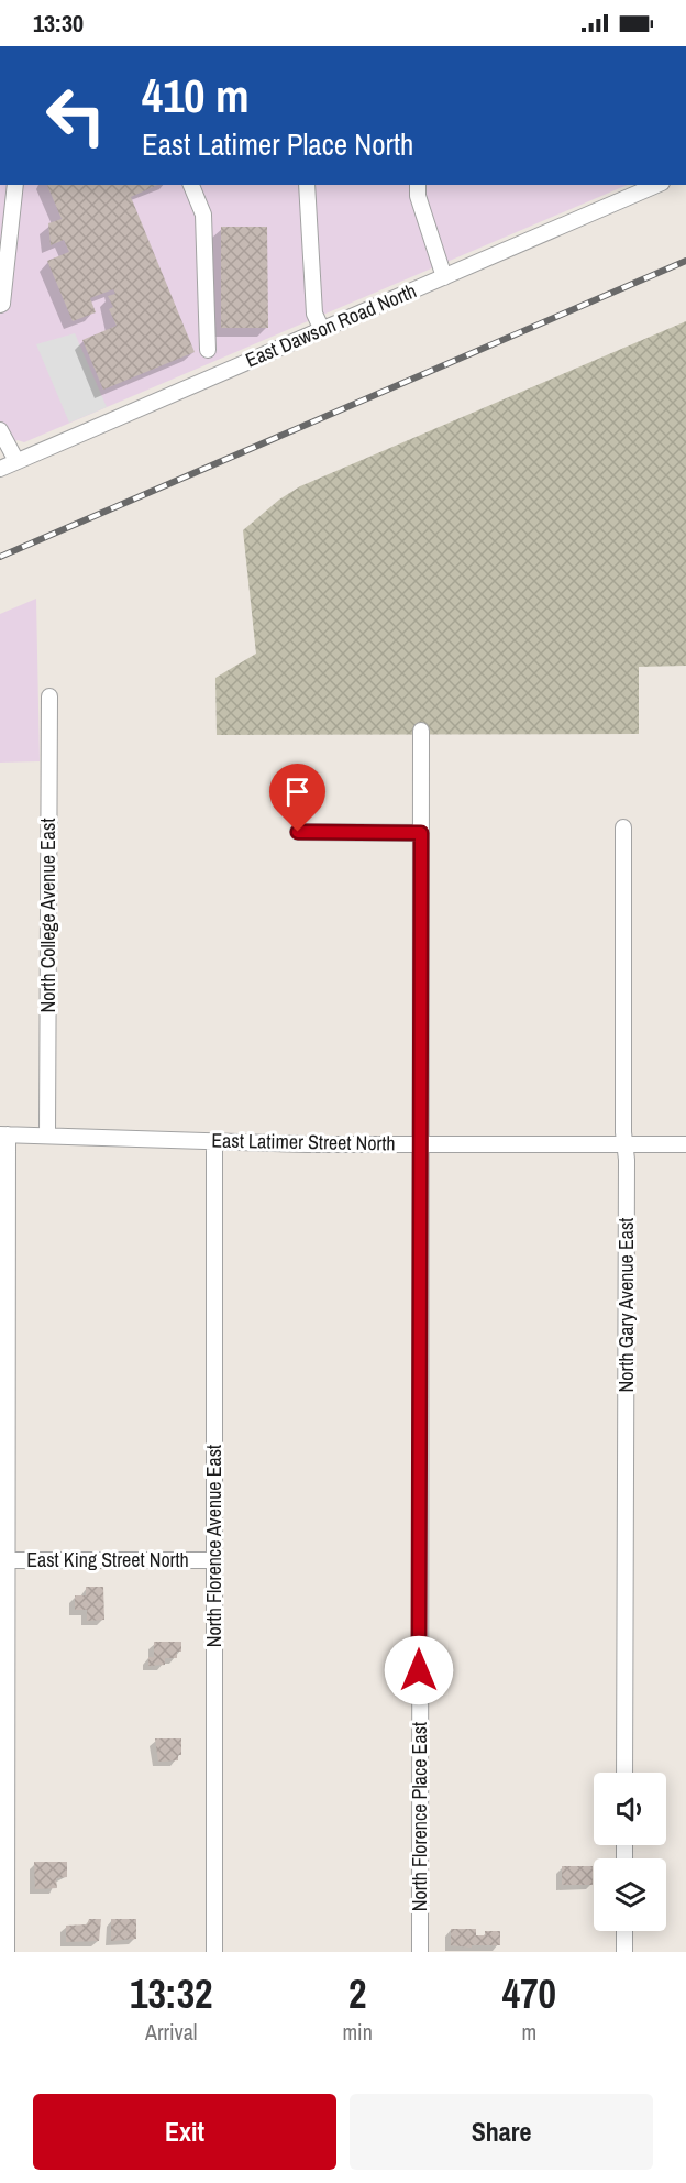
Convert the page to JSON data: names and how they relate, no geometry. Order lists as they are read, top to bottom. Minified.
{"streets":{"street":["East Dawson Road North","North College Avenue East","East Latimer Street North","North Gary Avenue East","North Florence Avenue East","East King Street North","North Florence Place East"]},"crossings":[["North College Avenue East","East Latimer Street North"],["East Latimer Street North","North Gary Avenue East"],["East Latimer Street North","North Florence Avenue East"],["East Latimer Street North","North Florence Place East"],["North Florence Avenue East","East King Street North"]],"page":{"status":"13:30","turn":["410 m","East Latimer Place North"],"eta":["13:32","Arrival","2","min","470","m"],"buttons":["Exit","Share"]}}
